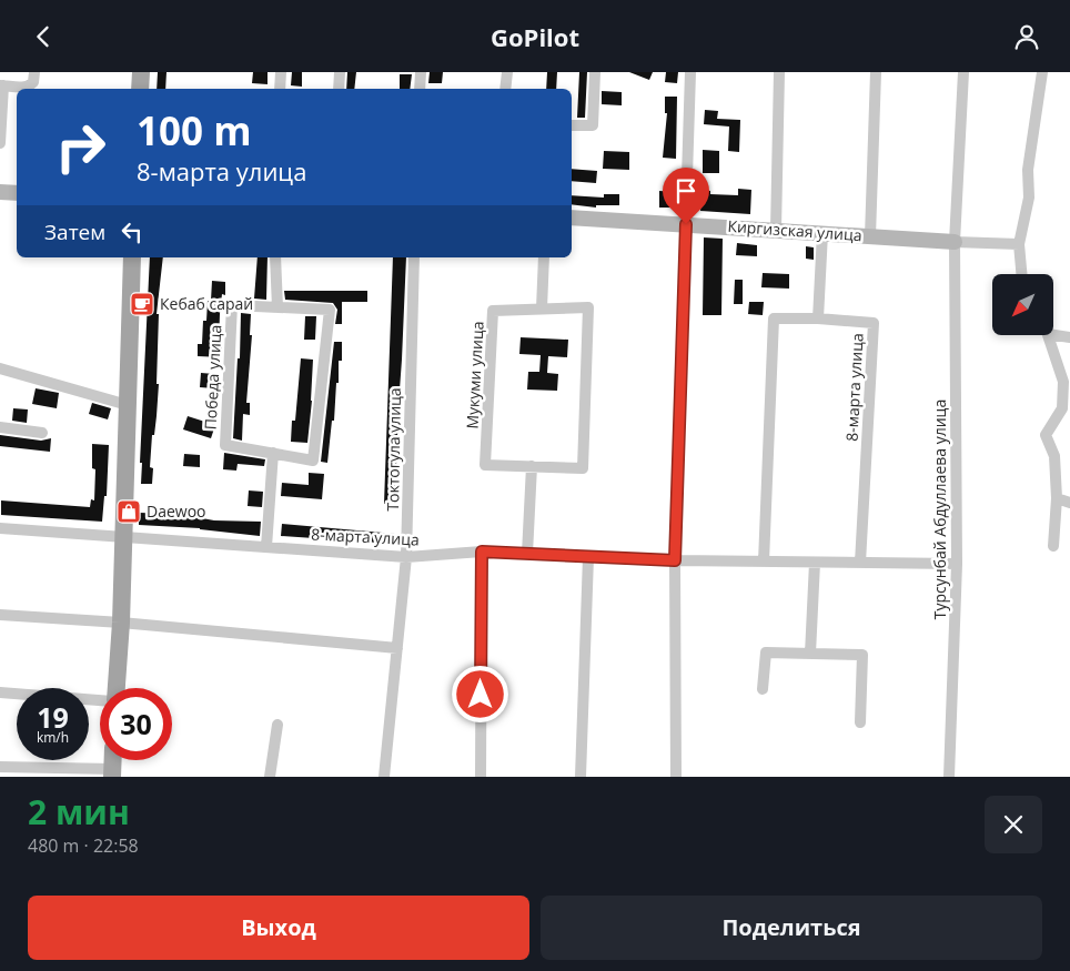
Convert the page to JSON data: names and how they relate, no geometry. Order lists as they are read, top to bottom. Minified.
{"streets":{"street":["Киргизская улица","Мукуми улица","Победа улица","8-марта улица","Токтогула улица","Турсунбай Абдуллаева улица"]},"crossings":[["Киргизская улица","Турсунбай Абдуллаева улица"],["8-марта улица","Токтогула улица"],["8-марта улица","Турсунбай Абдуллаева улица"]],"places":{"cafe":["Кебаб сарай"],"shop":["Daewoo"]},"north":"bottom left","page":{"header":"GoPilot","turn":["100 m","8-марта улица"],"then":"Затем","speed":"19 km/h","limit":"30","heading":["2 мин","480 m · 22:58"],"buttons":["Выход","Поделиться"]}}
